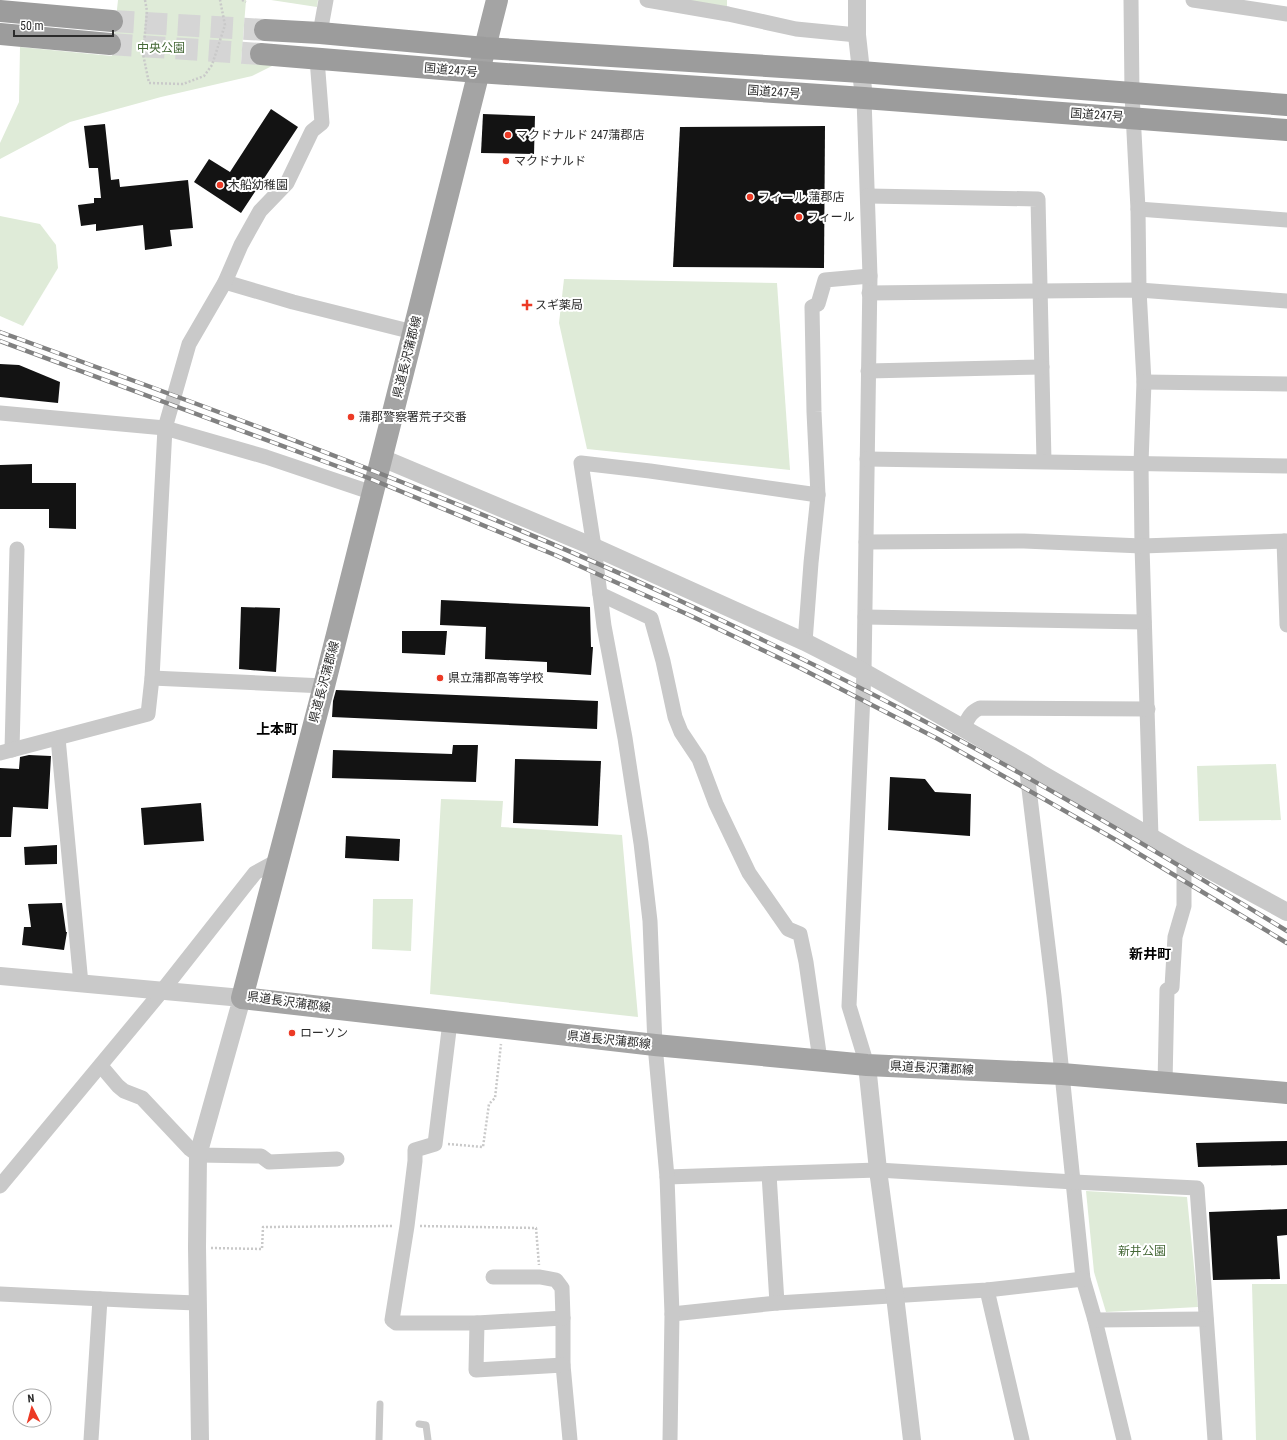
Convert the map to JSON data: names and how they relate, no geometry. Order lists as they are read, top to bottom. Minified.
{"streets":{"highway":["国道247号"],"main road":["県道長沢蒲郡線"]},"crossings":[["国道247号","県道長沢蒲郡線"]],"districts":["上本町","新井町"],"parks":["中央公園","新井公園"],"places":{"other":["マクドナルド 247蒲郡店","マクドナルド","木船幼稚園","フィール 蒲郡店","フィール","蒲郡警察署荒子交番","県立蒲郡高等学校","ローソン"],"health":["スギ薬局"]},"scale_bar":"50 m","north":"top"}
